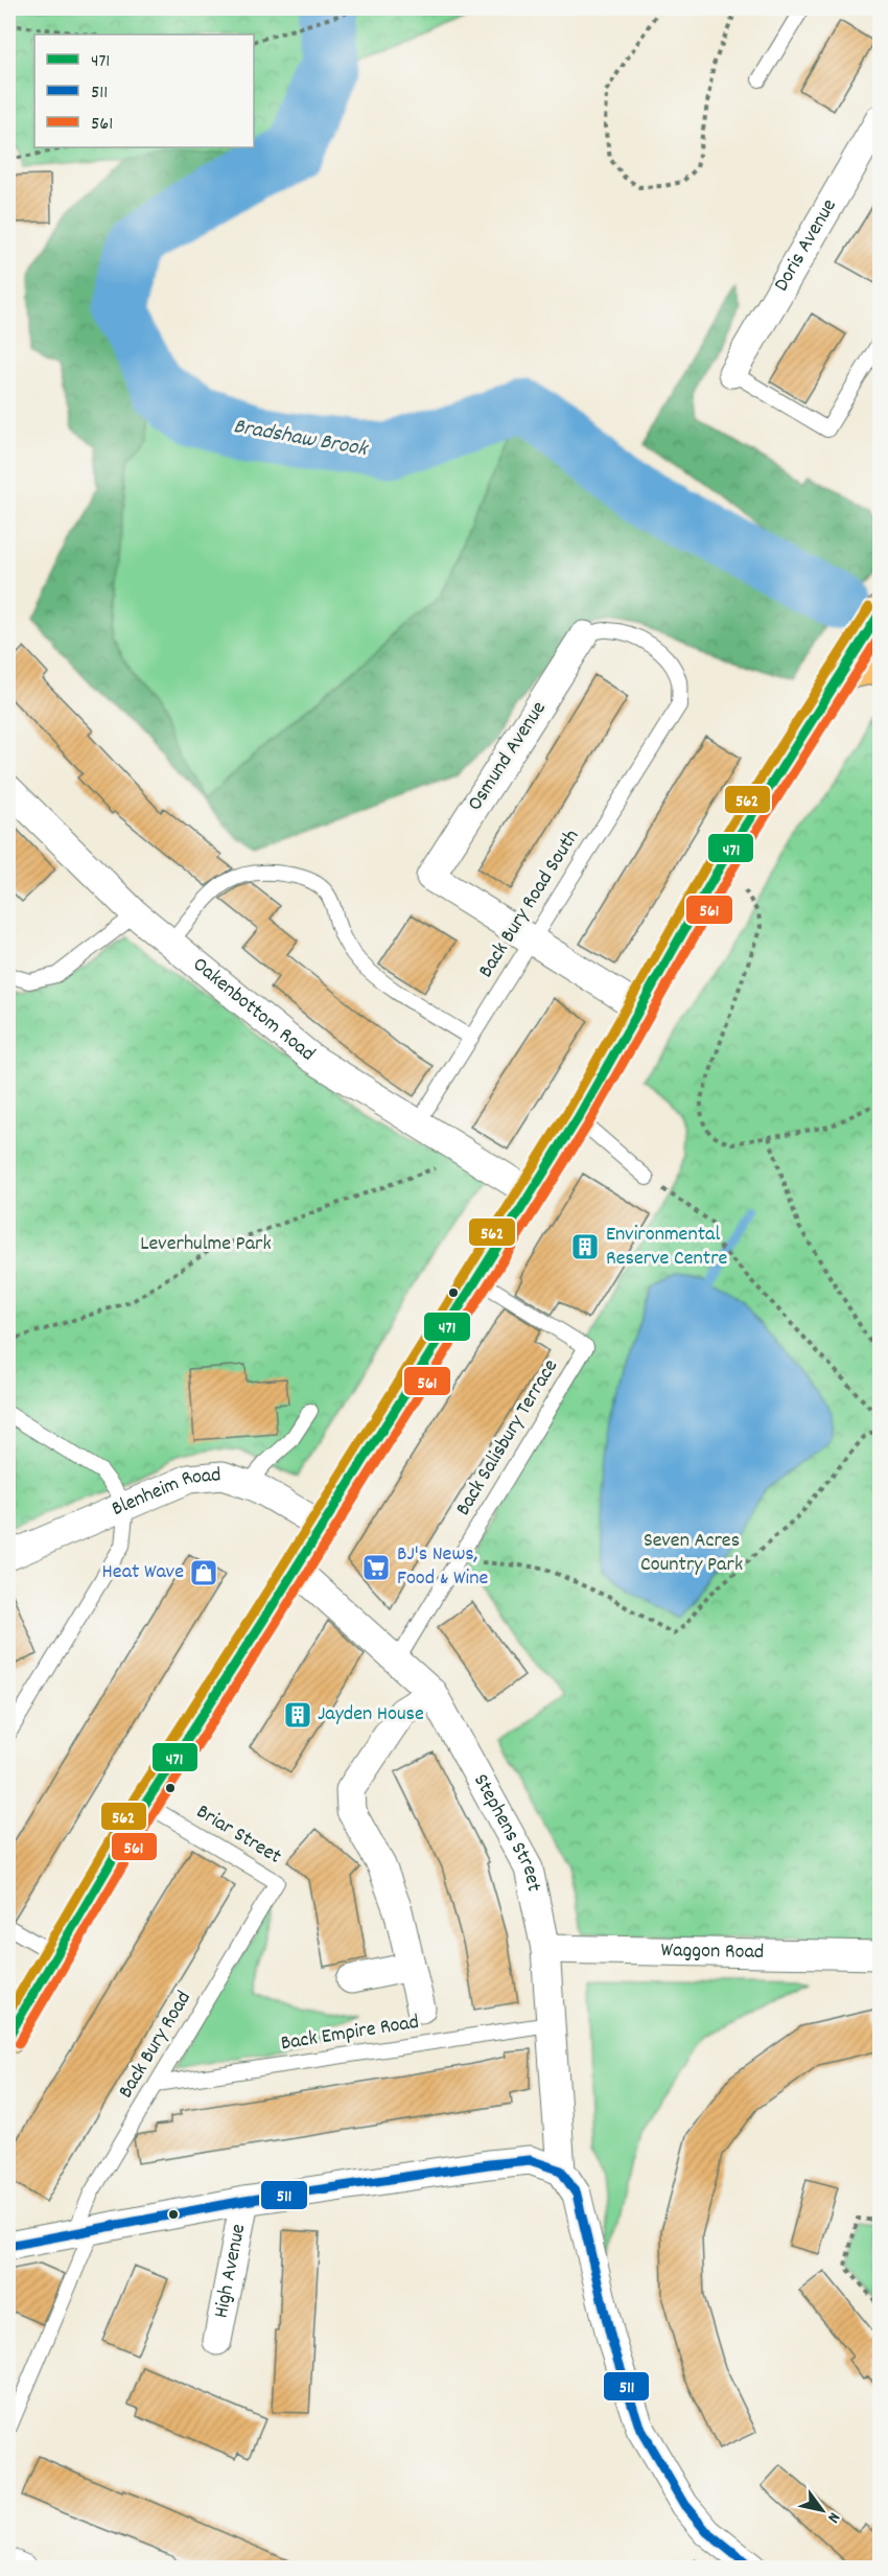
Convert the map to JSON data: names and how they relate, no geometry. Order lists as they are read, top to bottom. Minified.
{"streets":{"street":["Doris Avenue","Osmund Avenue","Oakenbottom Road","Blenheim Road","Stephens Street","Waggon Road","High Avenue"],"lane":["Back Bury Road South","Back Salisbury Terrace","Briar Street","Back Empire Road","Back Bury Road"]},"crossings":[["Osmund Avenue","Back Bury Road South"],["Back Bury Road South","Oakenbottom Road"],["Back Salisbury Terrace","Stephens Street"],["Stephens Street","Waggon Road"],["Stephens Street","Back Empire Road"],["Briar Street","Back Bury Road"],["Back Empire Road","Back Bury Road"]],"water":["Bradshaw Brook"],"parks":["Leverhulme Park","Seven Acres Country Park"],"places":{"building":["Environmental Reserve Centre","Jayden House"],"supermarket":["BJ's News, Food & Wine"],"shop":["Heat Wave"]},"lines":["transit line 562","transit line 471","transit line 561","transit line 511"],"legend":["471","511","561"],"north":"bottom right"}
